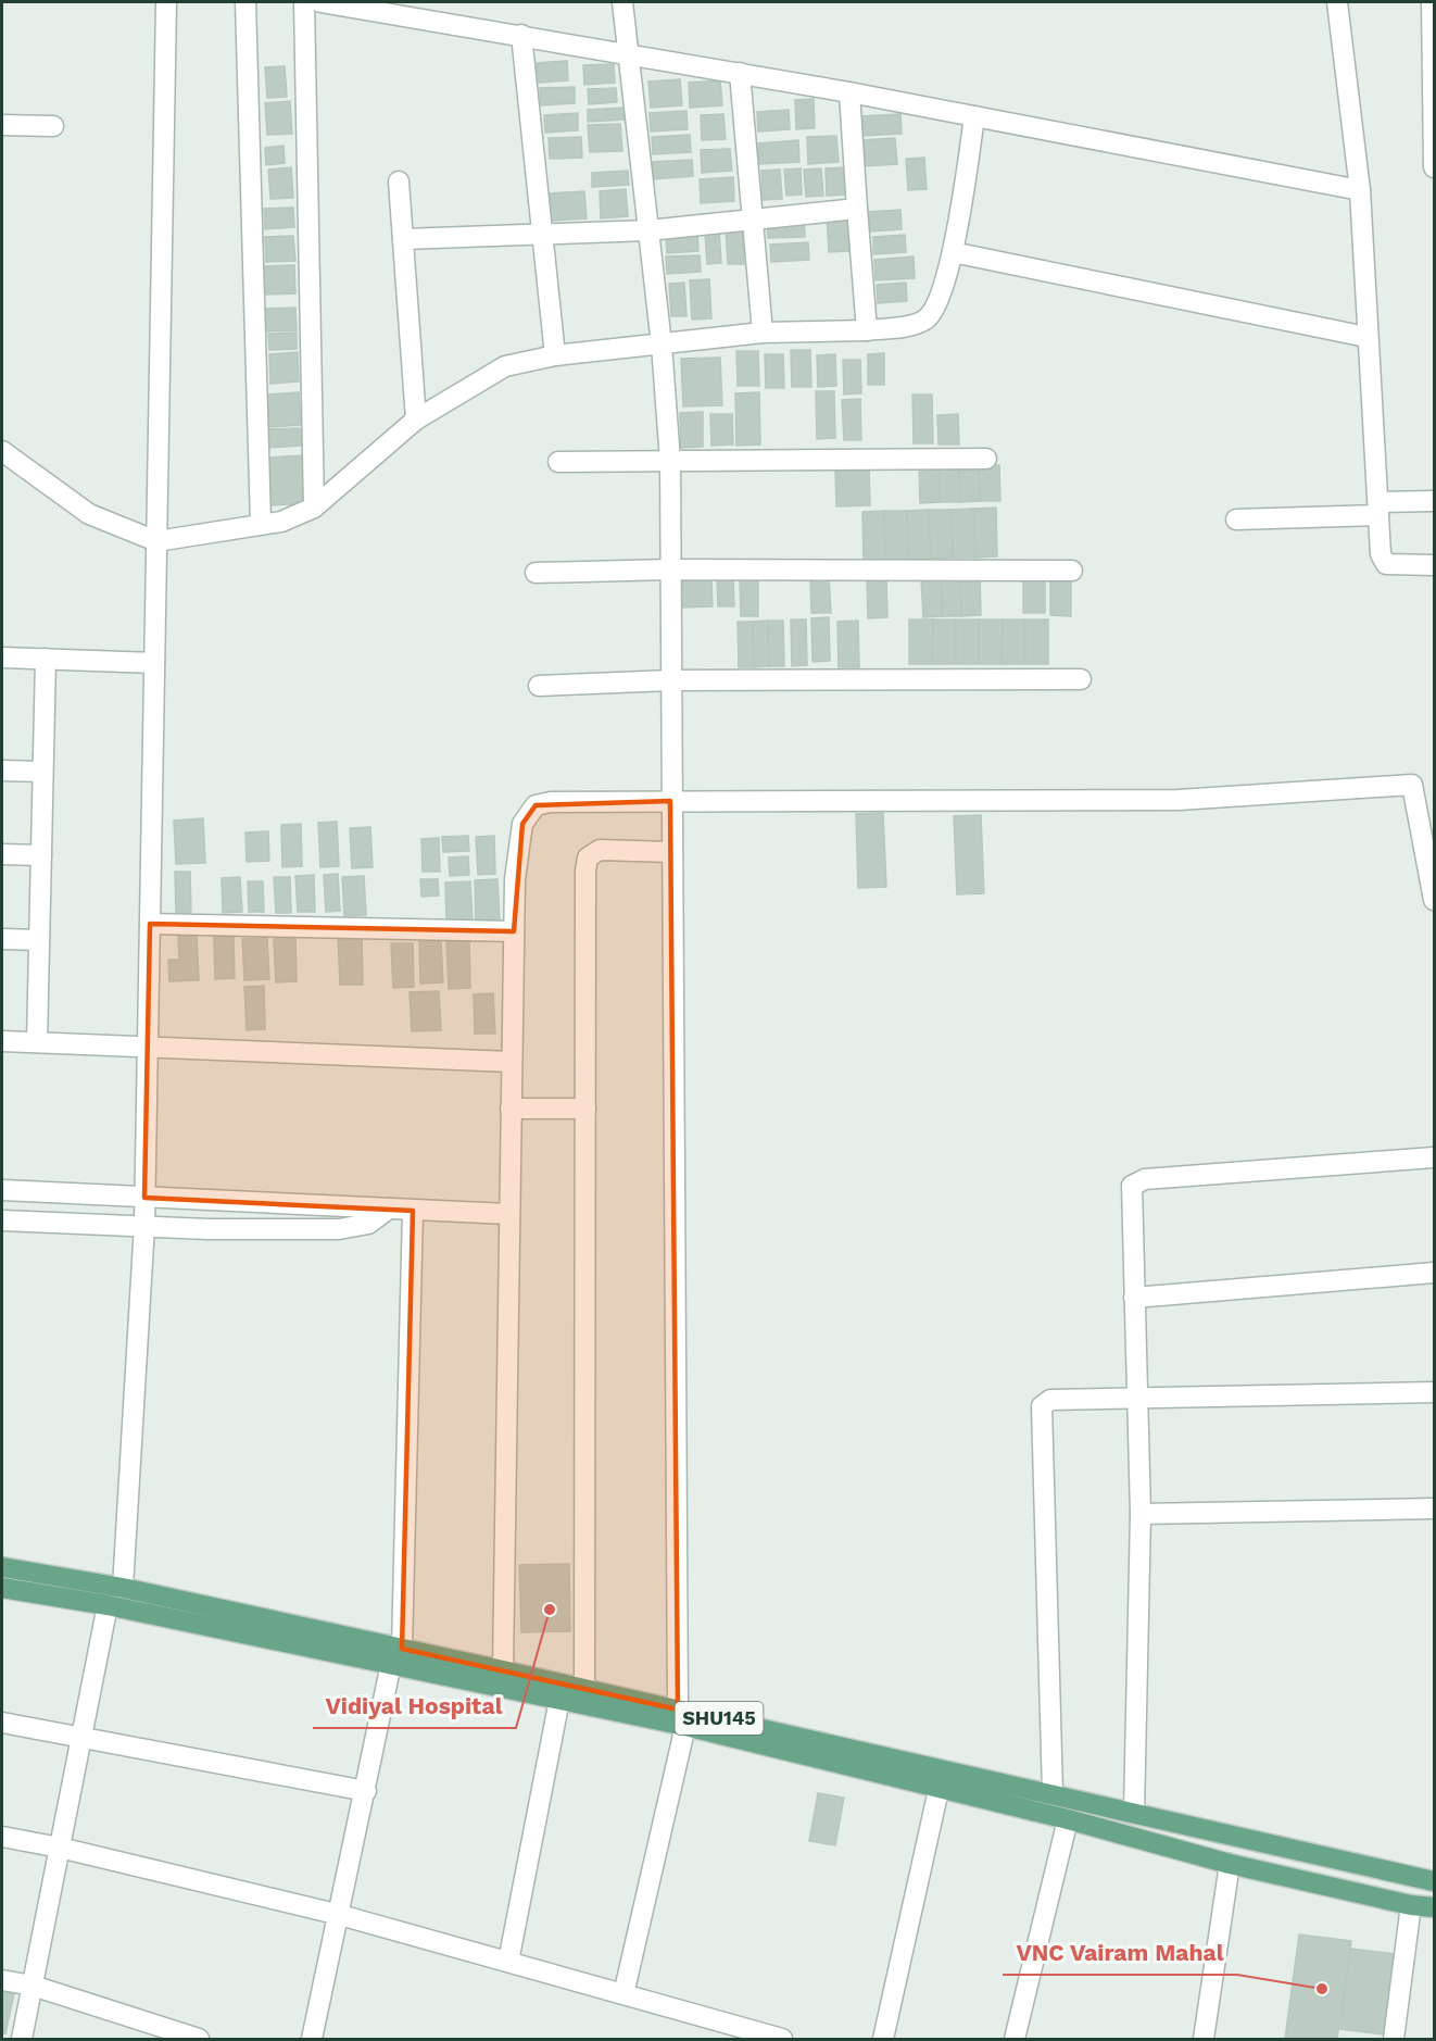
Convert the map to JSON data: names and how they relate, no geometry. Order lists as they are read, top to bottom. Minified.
{"streets":{"main road":["SHU145"]},"places":["Vidiyal Hospital","VNC Vairam Mahal"]}
